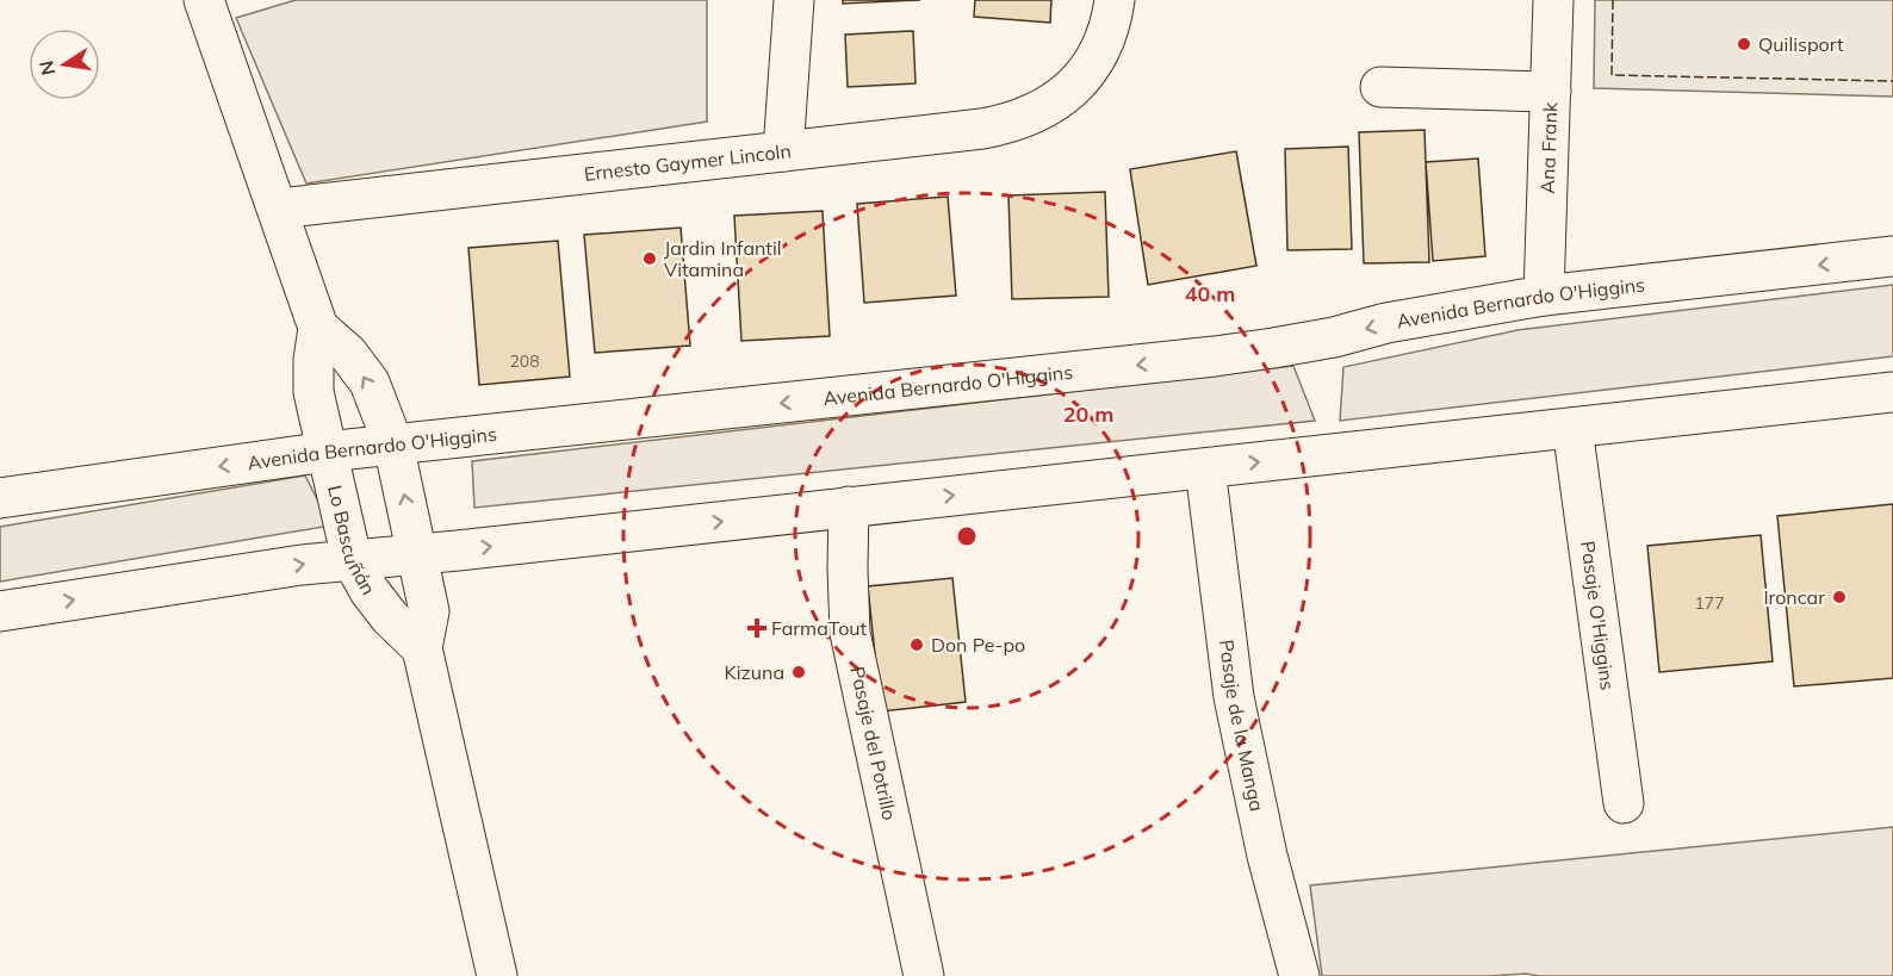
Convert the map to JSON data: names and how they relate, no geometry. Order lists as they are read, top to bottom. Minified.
{"streets":{"street":["Ana Frank","Ernesto Gaymer Lincoln","Avenida Bernardo O'Higgins","Lo Bascuñán","Pasaje O'Higgins","Pasaje de la Manga","Pasaje del Potrillo"]},"crossings":[["Ana Frank","Avenida Bernardo O'Higgins"],["Ernesto Gaymer Lincoln","Lo Bascuñán"],["Avenida Bernardo O'Higgins","Lo Bascuñán"]],"places":{"other":["Quilisport","Jardin Infantil Vitamina","Ironcar","Don Pe-po","Kizuna"],"health":["FarmaTout"]},"house_numbers":["208","177"],"north":"left","rings":["40 m","20 m"]}
